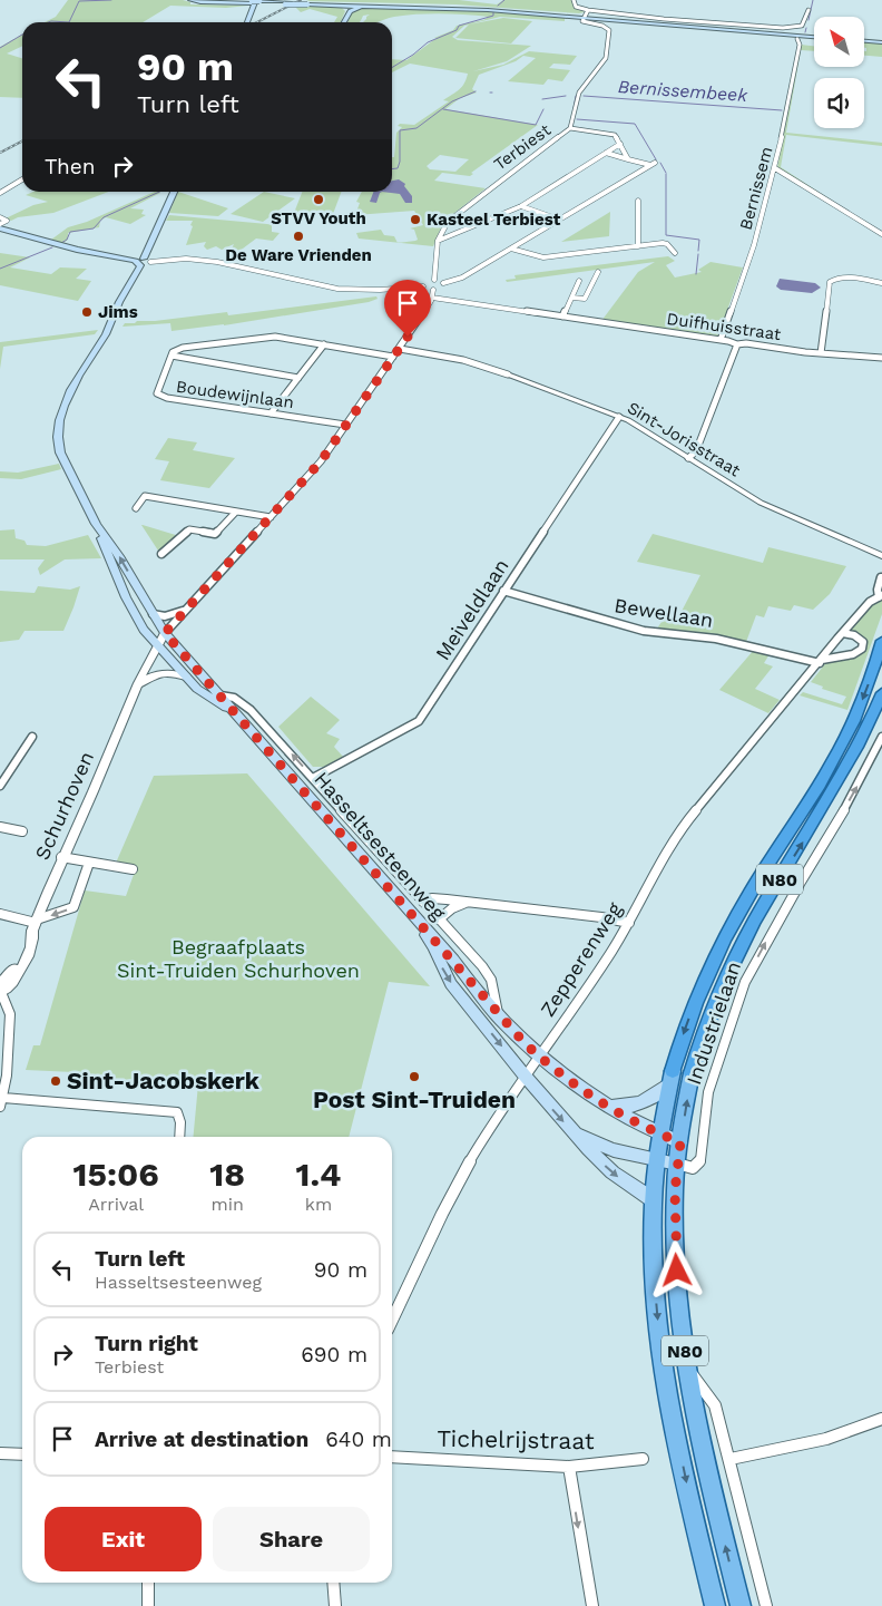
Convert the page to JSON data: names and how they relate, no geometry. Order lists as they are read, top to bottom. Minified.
{"streets":{"highway":["N80"],"main road":["Hasseltsesteenweg"],"street":["Terbiest","Bernissem","Duifhuisstraat","Boudewijnlaan","Sint-Jorisstraat","Meiveldlaan","Bewellaan","Schurhoven","Zepperenweg","Industrielaan","Tichelrijstraat"]},"crossings":[["Bernissem","Duifhuisstraat"],["Sint-Jorisstraat","Meiveldlaan"],["Meiveldlaan","Bewellaan"],["Bewellaan","Zepperenweg"],["Schurhoven","Hasseltsesteenweg"],["Hasseltsesteenweg","N80"],["Hasseltsesteenweg","Zepperenweg"],["Hasseltsesteenweg","Industrielaan"],["N80","Industrielaan"]],"one_way":["Industrielaan"],"water":["Bernissembeek"],"parks":["Begraafplaats Sint-Truiden Schurhoven"],"places":["STVV Youth","Kasteel Terbiest","De Ware Vrienden","Jims","Post Sint-Truiden","Sint-Jacobskerk"],"north":"top left","page":{"turn":["90 m","Turn left"],"then":"Then","eta":["15:06","Arrival","18","min","1.4","km"],"list":[{"name":"Turn left","note":"Hasseltsesteenweg","value":"90 m"},{"name":"Turn right","note":"Terbiest","value":"690 m"},{"name":"Arrive at destination","value":"640 m"}],"buttons":["Exit","Share"]}}
